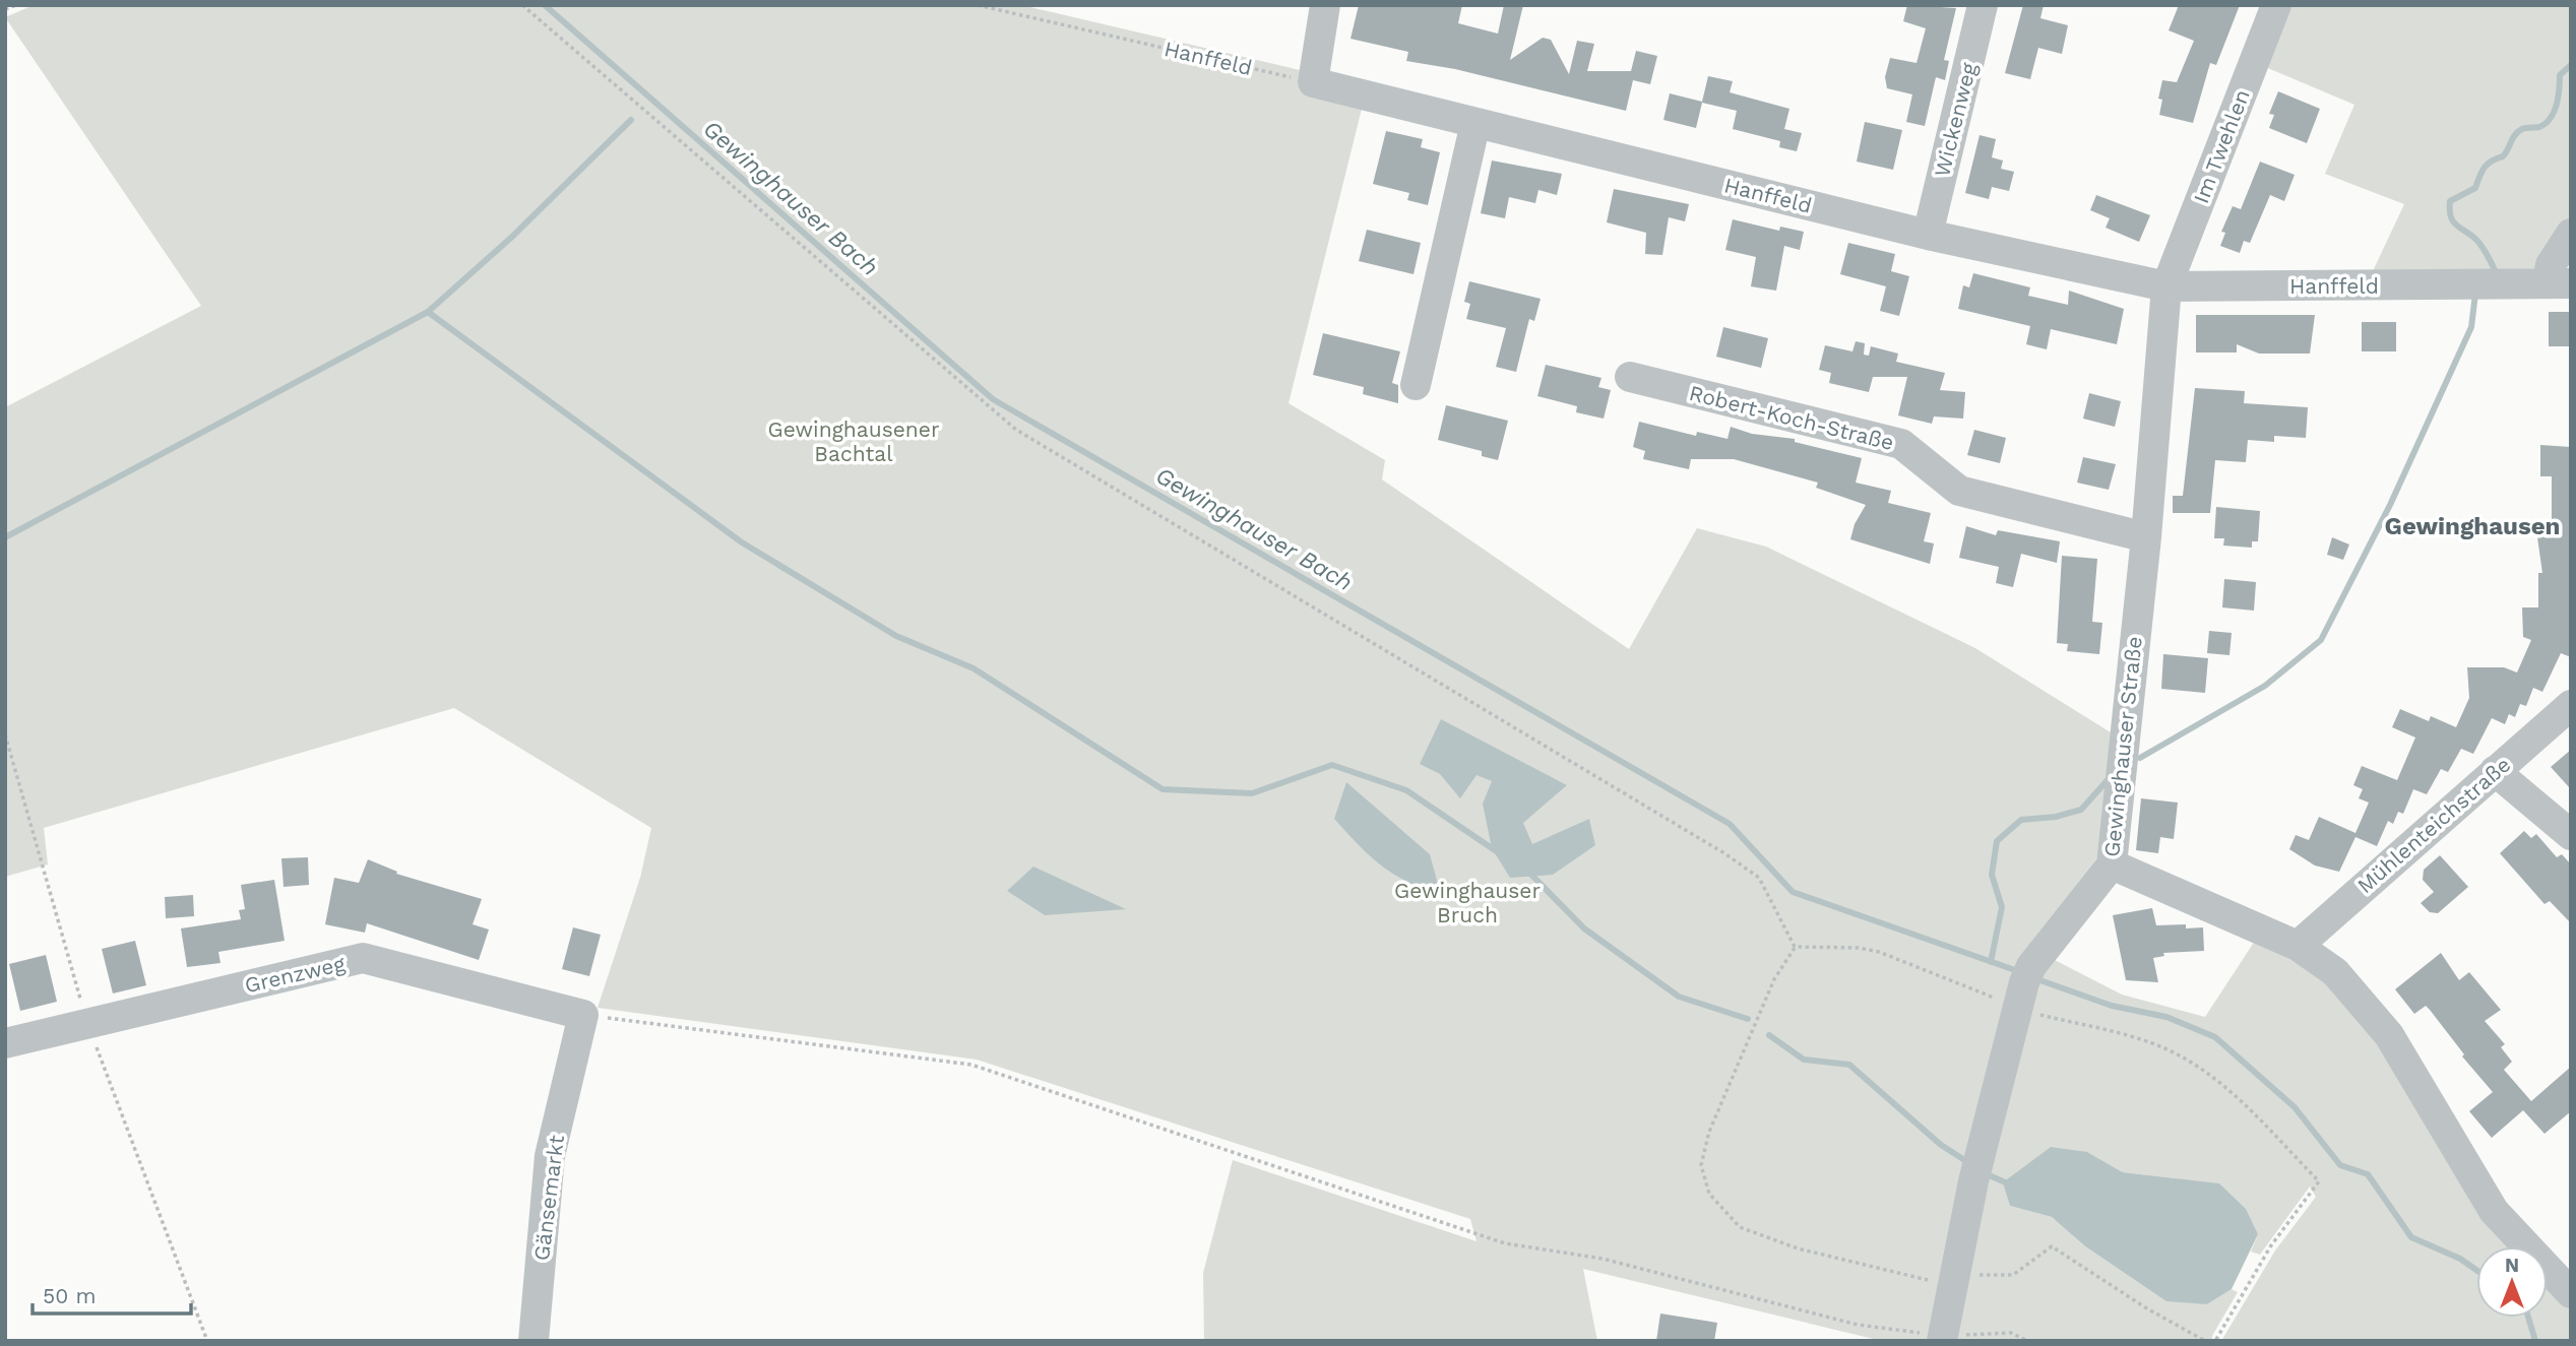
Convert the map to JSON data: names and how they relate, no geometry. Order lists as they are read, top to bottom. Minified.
{"streets":{"street":["Hanffeld","Wickenweg","Im Twehlen","Robert-Koch-Straße","Gewinghauser Straße","Mühlenteichstraße","Grenzweg","Gänsemarkt"]},"crossings":[["Hanffeld","Wickenweg"],["Hanffeld","Im Twehlen"],["Hanffeld","Gewinghauser Straße"],["Im Twehlen","Gewinghauser Straße"],["Robert-Koch-Straße","Gewinghauser Straße"],["Grenzweg","Gänsemarkt"]],"districts":["Gewinghausen"],"water":["Gewinghauser Bach"],"parks":["Gewinghausener Bachtal","Gewinghauser Bruch"],"scale_bar":"50 m","north":"top"}
